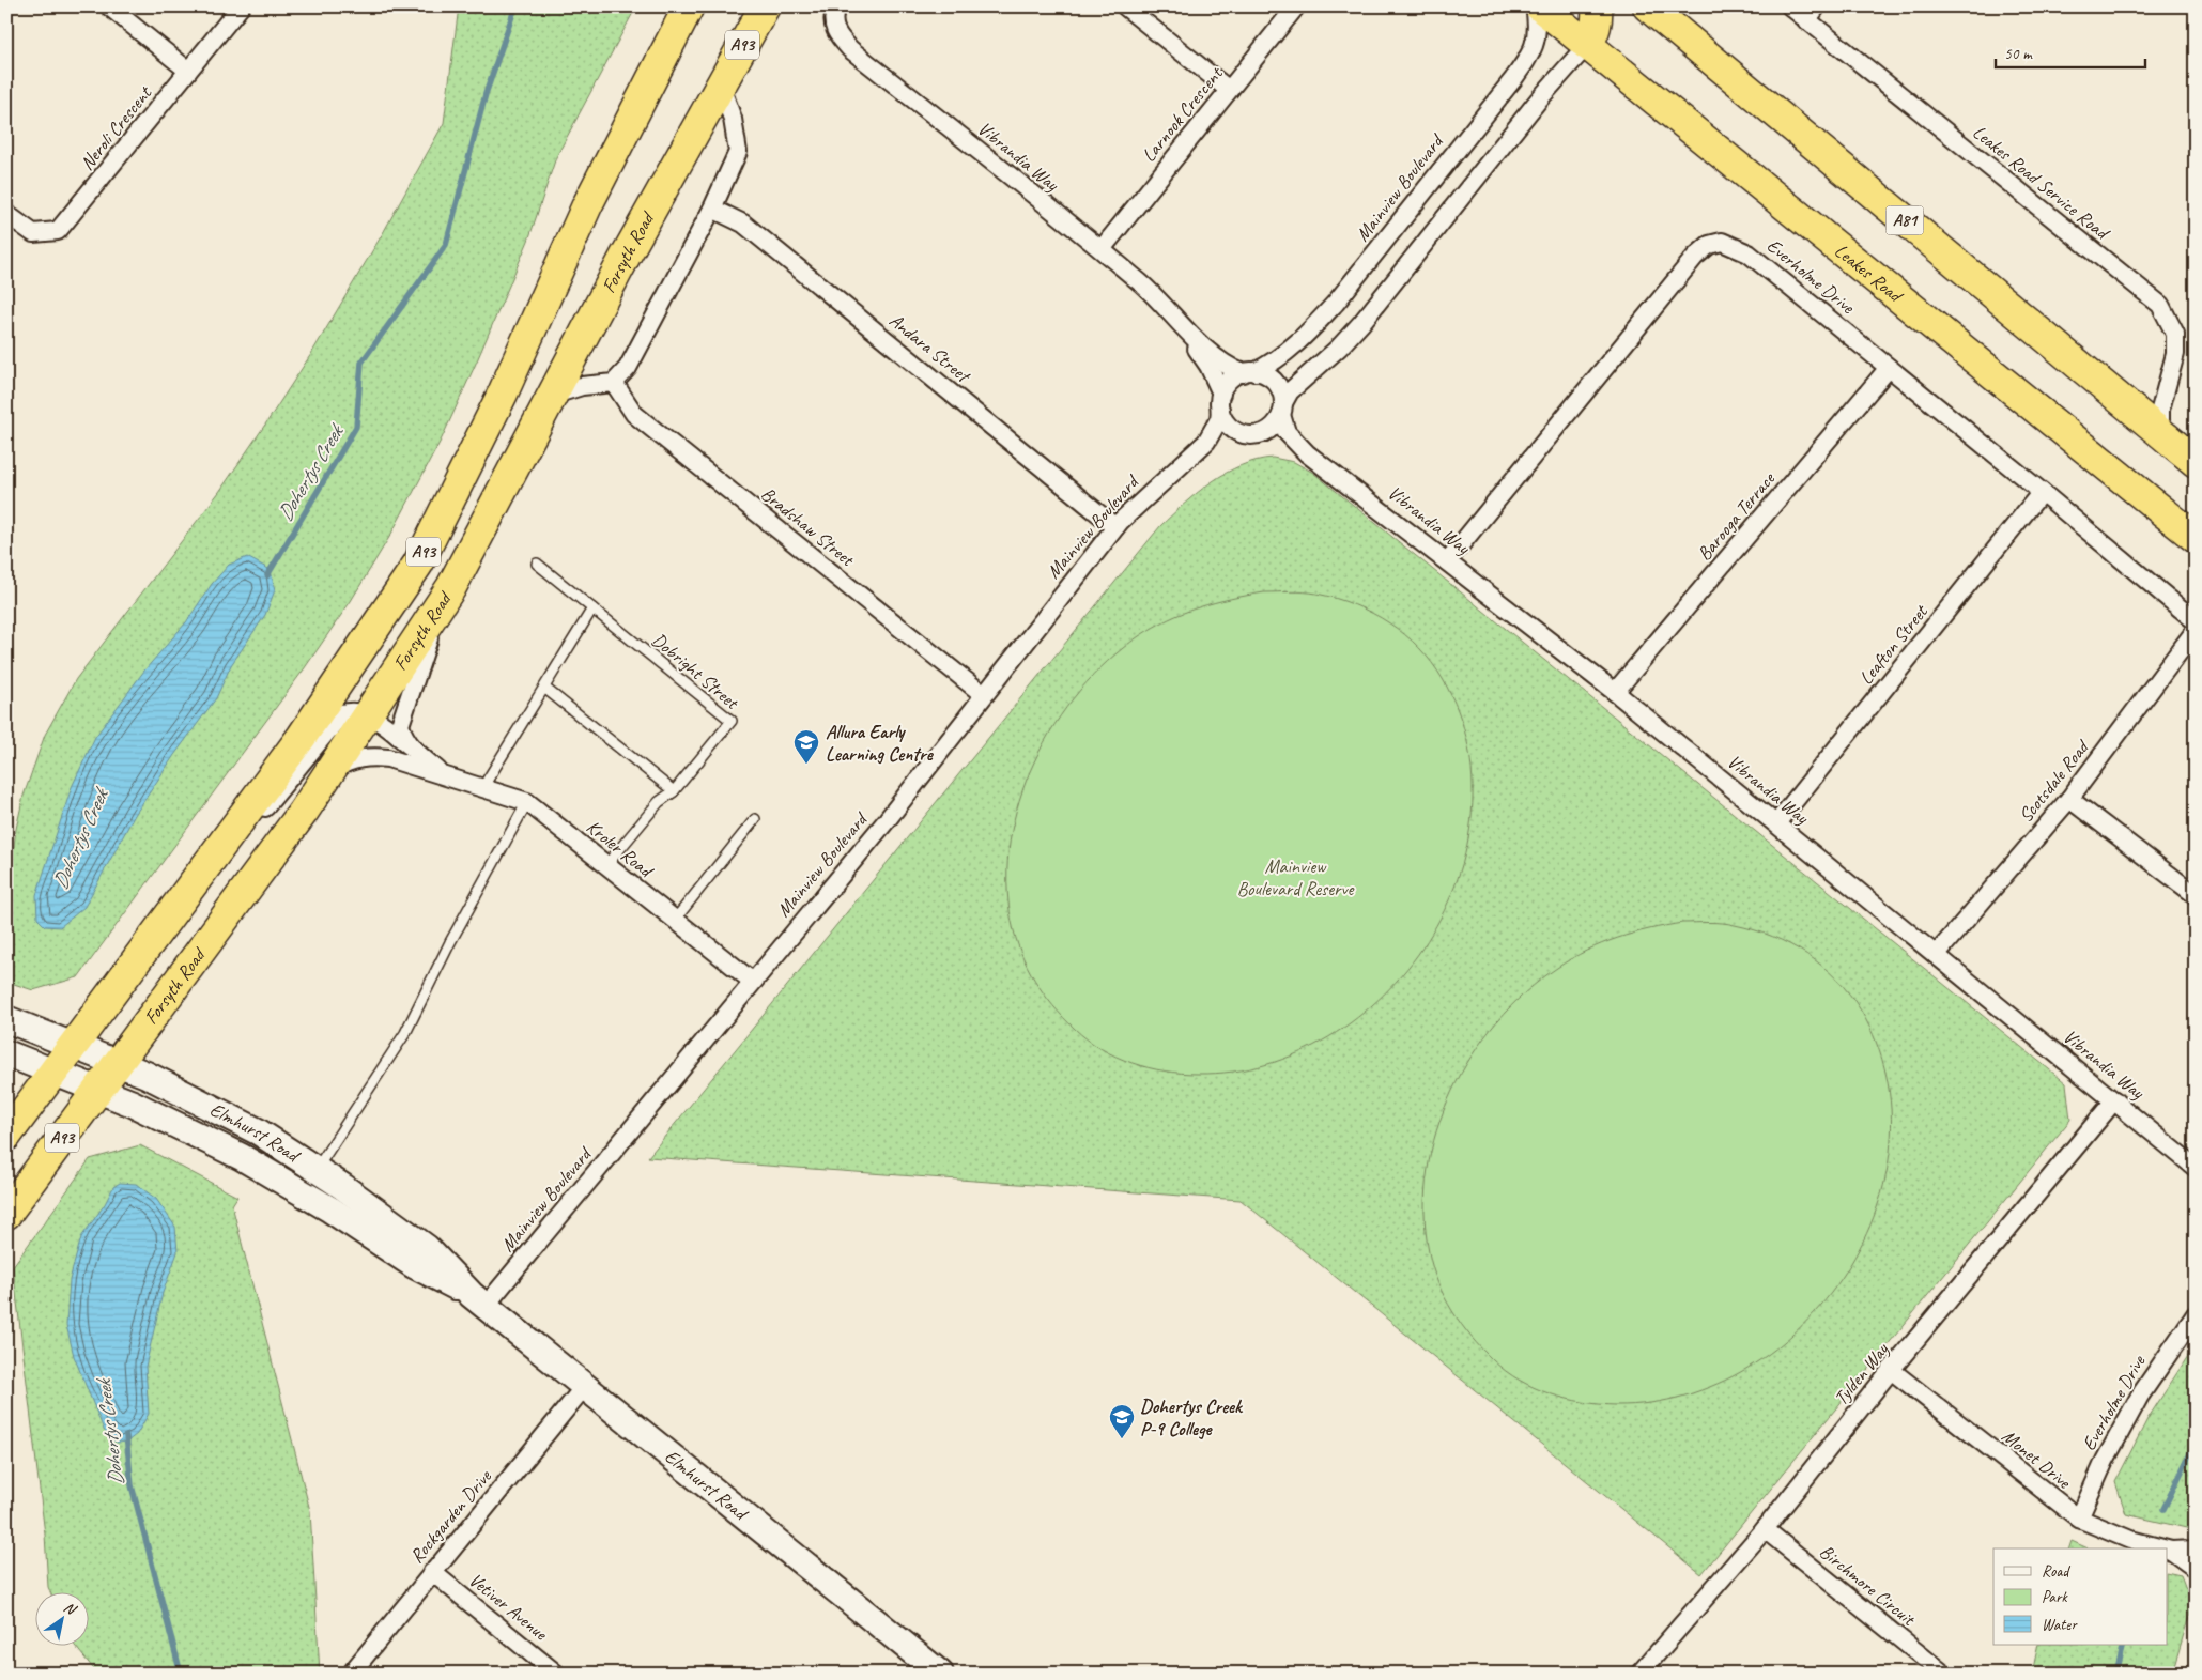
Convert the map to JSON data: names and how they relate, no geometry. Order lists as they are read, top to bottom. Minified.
{"streets":{"highway":["A93","A81","Forsyth Road","Leakes Road"],"street":["Larnook Crescent","Neroli Crescent","Vibrandia Way","Leakes Road Service Road","Mainview Boulevard","Everholme Drive","Andara Street","Barooga Terrace","Bradshaw Street","Leafton Street","Scotsdale Road","Kroler Road","Elmhurst Road","Tylden Way","Monet Drive","Rockgarden Drive","Birchmore Circuit","Vetiver Avenue"],"lane":["Dobright Street"]},"crossings":[["A93","Elmhurst Road"],["Larnook Crescent","Vibrandia Way"],["Vibrandia Way","Mainview Boulevard"],["Vibrandia Way","Everholme Drive"],["Vibrandia Way","Barooga Terrace"],["Vibrandia Way","Leafton Street"],["Vibrandia Way","Scotsdale Road"],["Vibrandia Way","Tylden Way"],["Leakes Road Service Road","A81"],["Mainview Boulevard","Andara Street"],["Mainview Boulevard","Bradshaw Street"],["Mainview Boulevard","Kroler Road"],["Mainview Boulevard","Elmhurst Road"],["Forsyth Road","Kroler Road"],["Forsyth Road","Elmhurst Road"],["Everholme Drive","Barooga Terrace"],["Everholme Drive","Leafton Street"],["Everholme Drive","Monet Drive"],["Dobright Street","Kroler Road"],["Elmhurst Road","Rockgarden Drive"],["Tylden Way","Monet Drive"],["Tylden Way","Birchmore Circuit"],["Rockgarden Drive","Vetiver Avenue"]],"water":["Dohertys Creek"],"parks":["Mainview Boulevard Reserve"],"places":{"school or university":["Allura Early Learning Centre","Dohertys Creek P-9 College"]},"legend":["Road","Park","Water"],"scale_bar":"50 m","north":"top right"}
